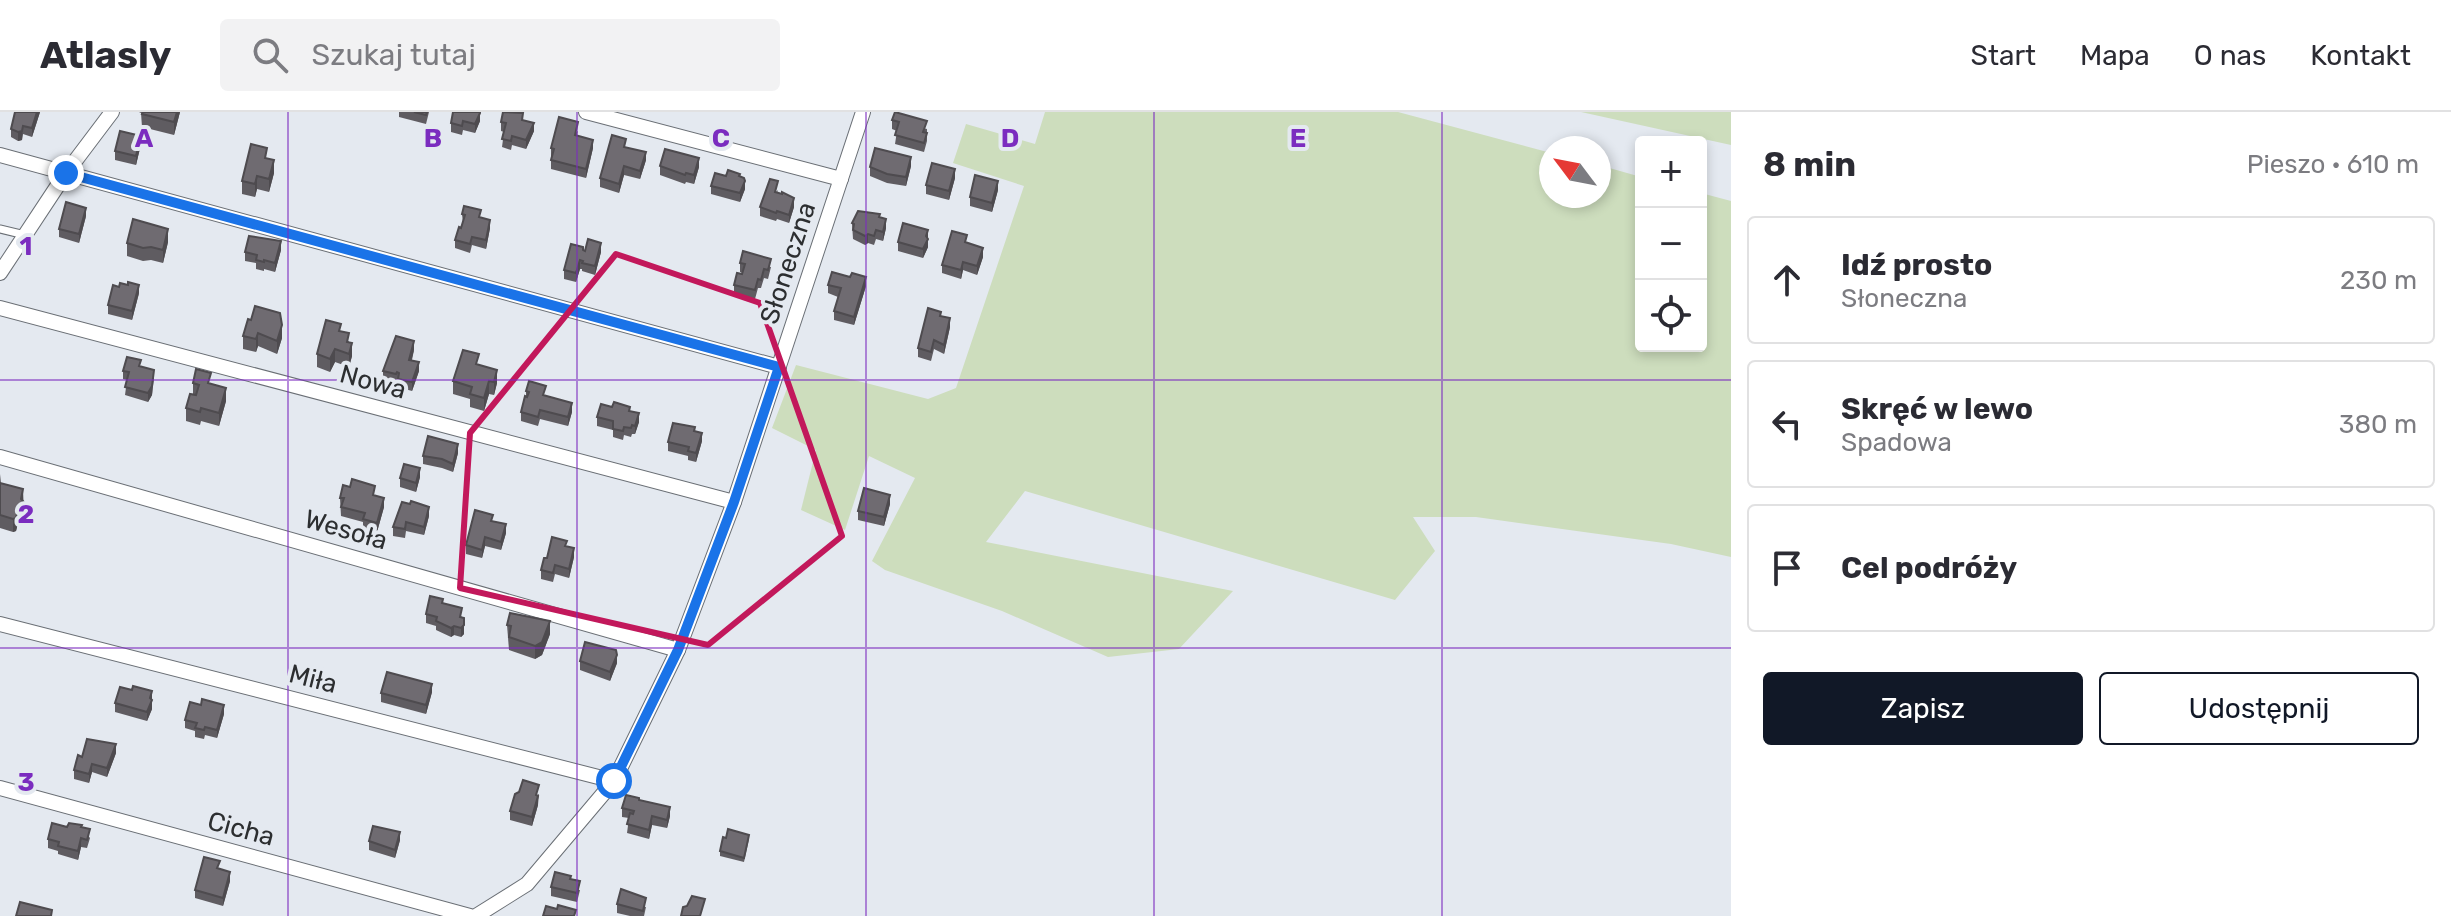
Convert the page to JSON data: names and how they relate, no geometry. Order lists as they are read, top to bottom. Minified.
{"streets":{"street":["Słoneczna","Nowa","Wesoła","Miła","Cicha"]},"crossings":[["Słoneczna","Nowa"],["Słoneczna","Wesoła"],["Słoneczna","Miła"]],"north":"top left","page":{"header":"Atlasly","search":"Szukaj tutaj","nav":["Start","Mapa","O nas","Kontakt"],"heading":["8 min","Pieszo · 610 m"],"map_buttons":["+","−"],"list":[["Idź prosto","Słoneczna","230 m"],["Skręć w lewo","Spadowa","380 m"],"Cel podróży"],"buttons":["Zapisz","Udostępnij"]},"grid":{"columns":["A","B","C","D","E"],"rows":["1","2","3"]}}
